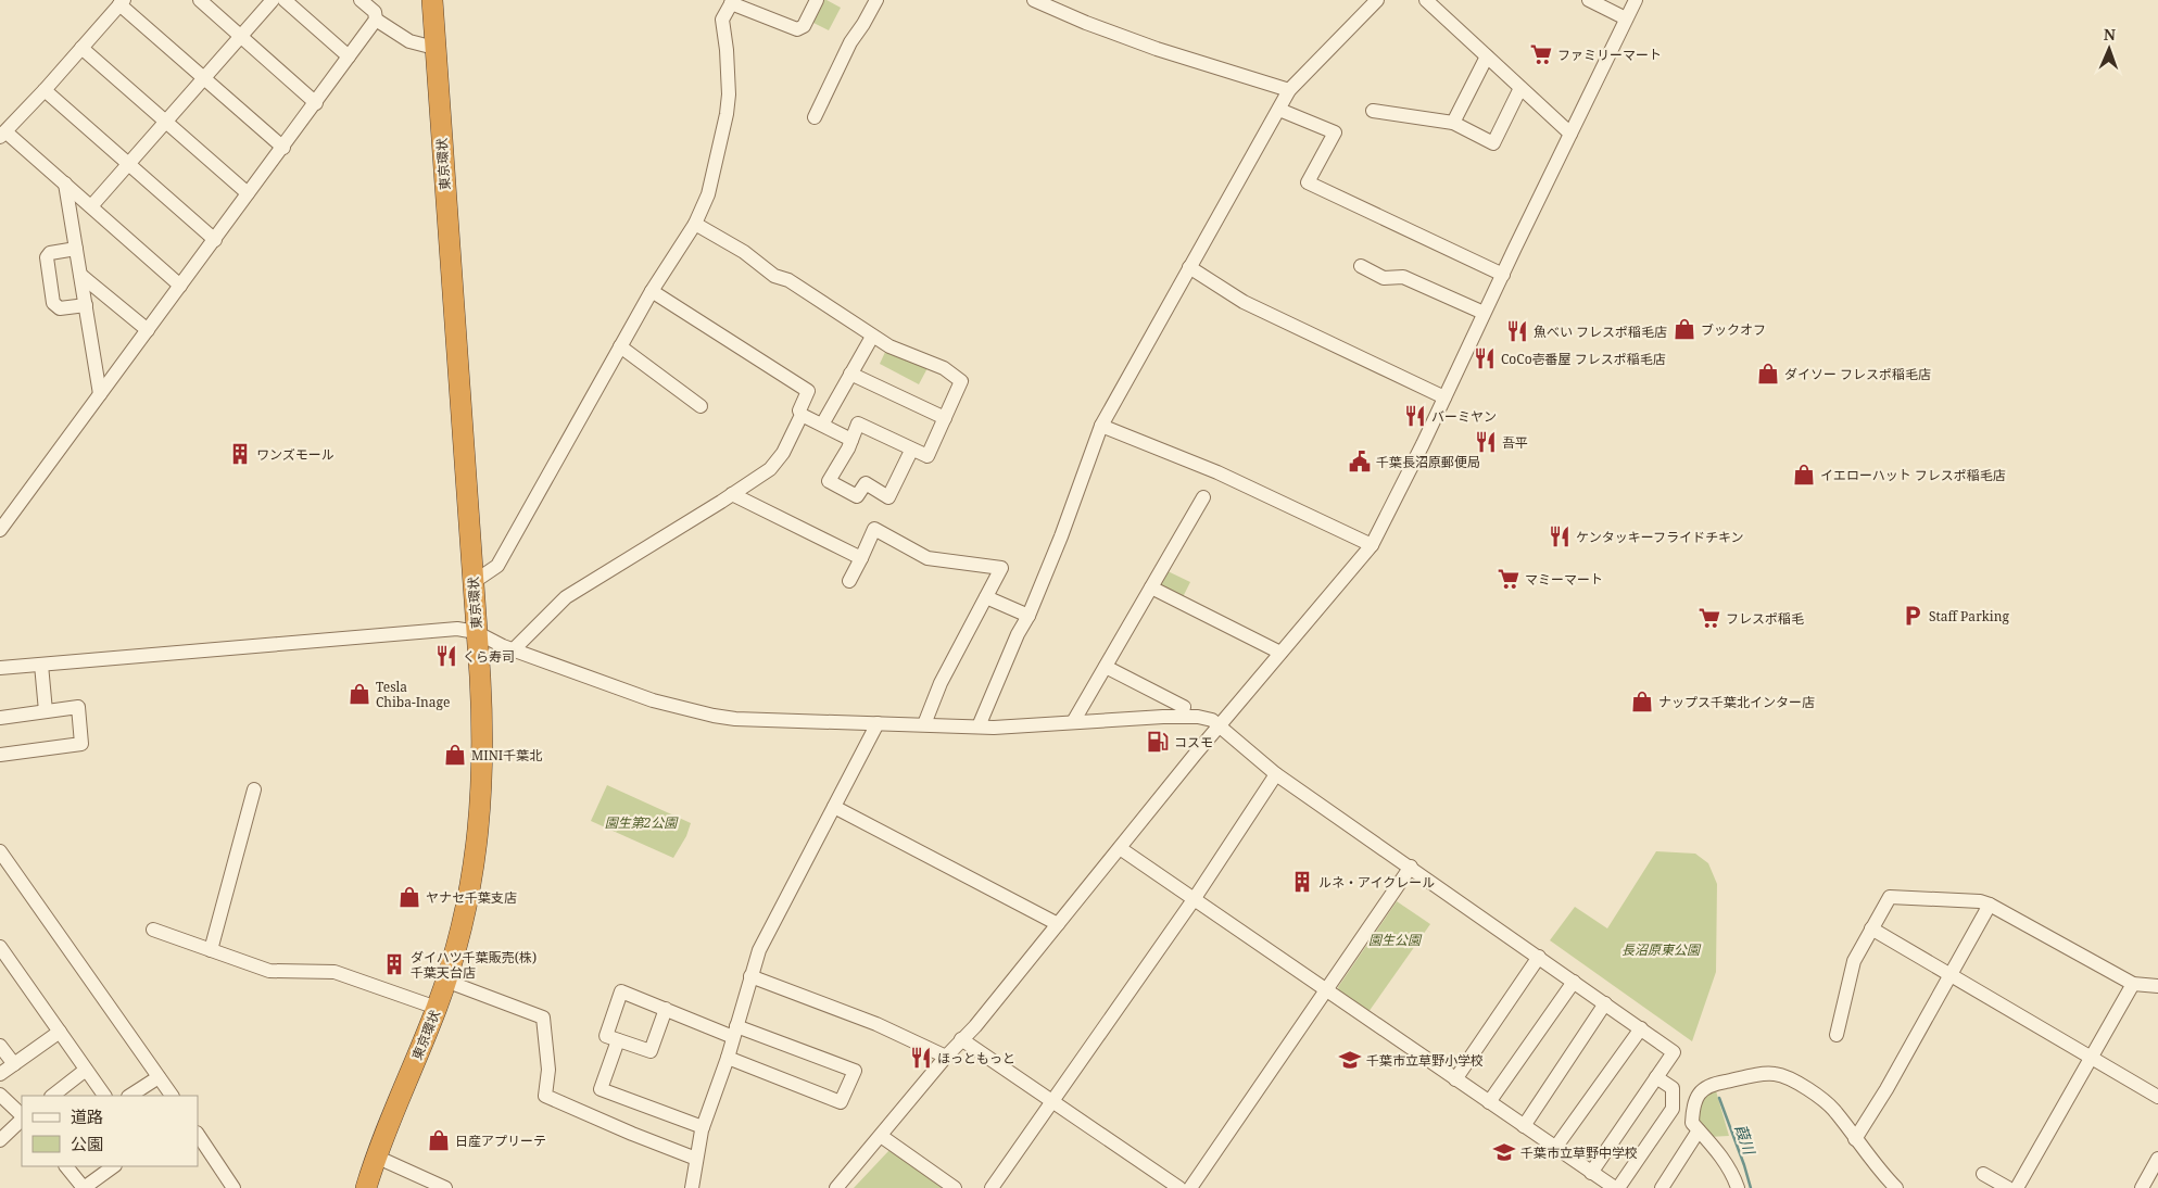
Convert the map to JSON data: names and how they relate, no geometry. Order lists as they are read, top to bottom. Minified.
{"streets":{"highway":["東京環状"]},"water":["葭川"],"parks":["園生第2公園","園生公園","長沼原東公園"],"places":{"supermarket":["ファミリーマート","マミーマート","フレスポ稲毛"],"shop":["ブックオフ","ダイソー フレスポ稲毛店","イエローハット フレスポ稲毛店","Tesla Chiba-Inage","ナップス千葉北インター店","MINI千葉北","ヤナセ千葉支店","日産アプリーテ"],"restaurant":["魚べい フレスポ稲毛店","CoCo壱番屋 フレスポ稲毛店","バーミヤン","吾平","ケンタッキーフライドチキン","くら寿司","ほっともっと"],"building":["ワンズモール","ルネ・アイクレール","ダイハツ千葉販売(株) 千葉天台店"],"public building":["千葉長沼原郵便局"],"parking":["Staff Parking"],"fuel station":["コスモ"],"school or university":["千葉市立草野小学校","千葉市立草野中学校"]},"legend":["道路","公園"],"north":"top"}
